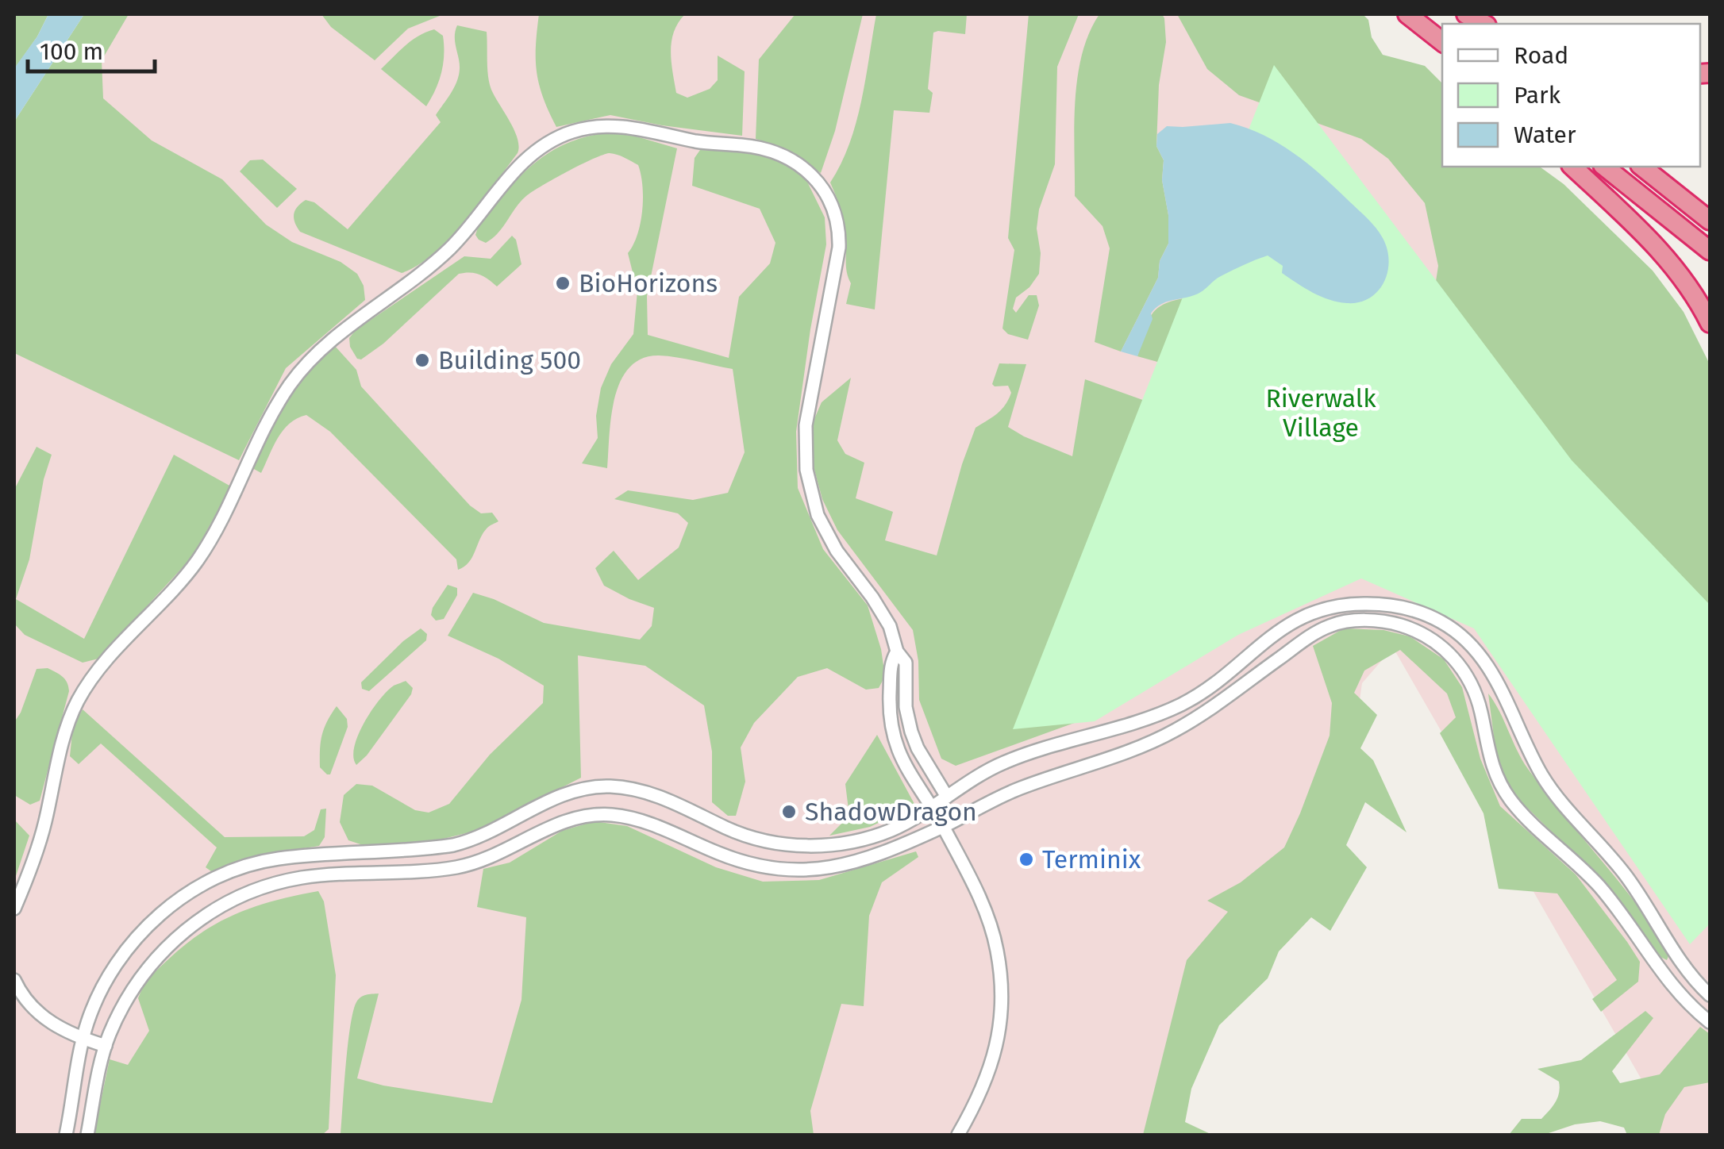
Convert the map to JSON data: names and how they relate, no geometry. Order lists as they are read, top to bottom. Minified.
{"parks":["Riverwalk Village"],"places":["BioHorizons","Building 500","ShadowDragon","Terminix"],"legend":["Road","Park","Water"],"scale_bar":"100 m"}
